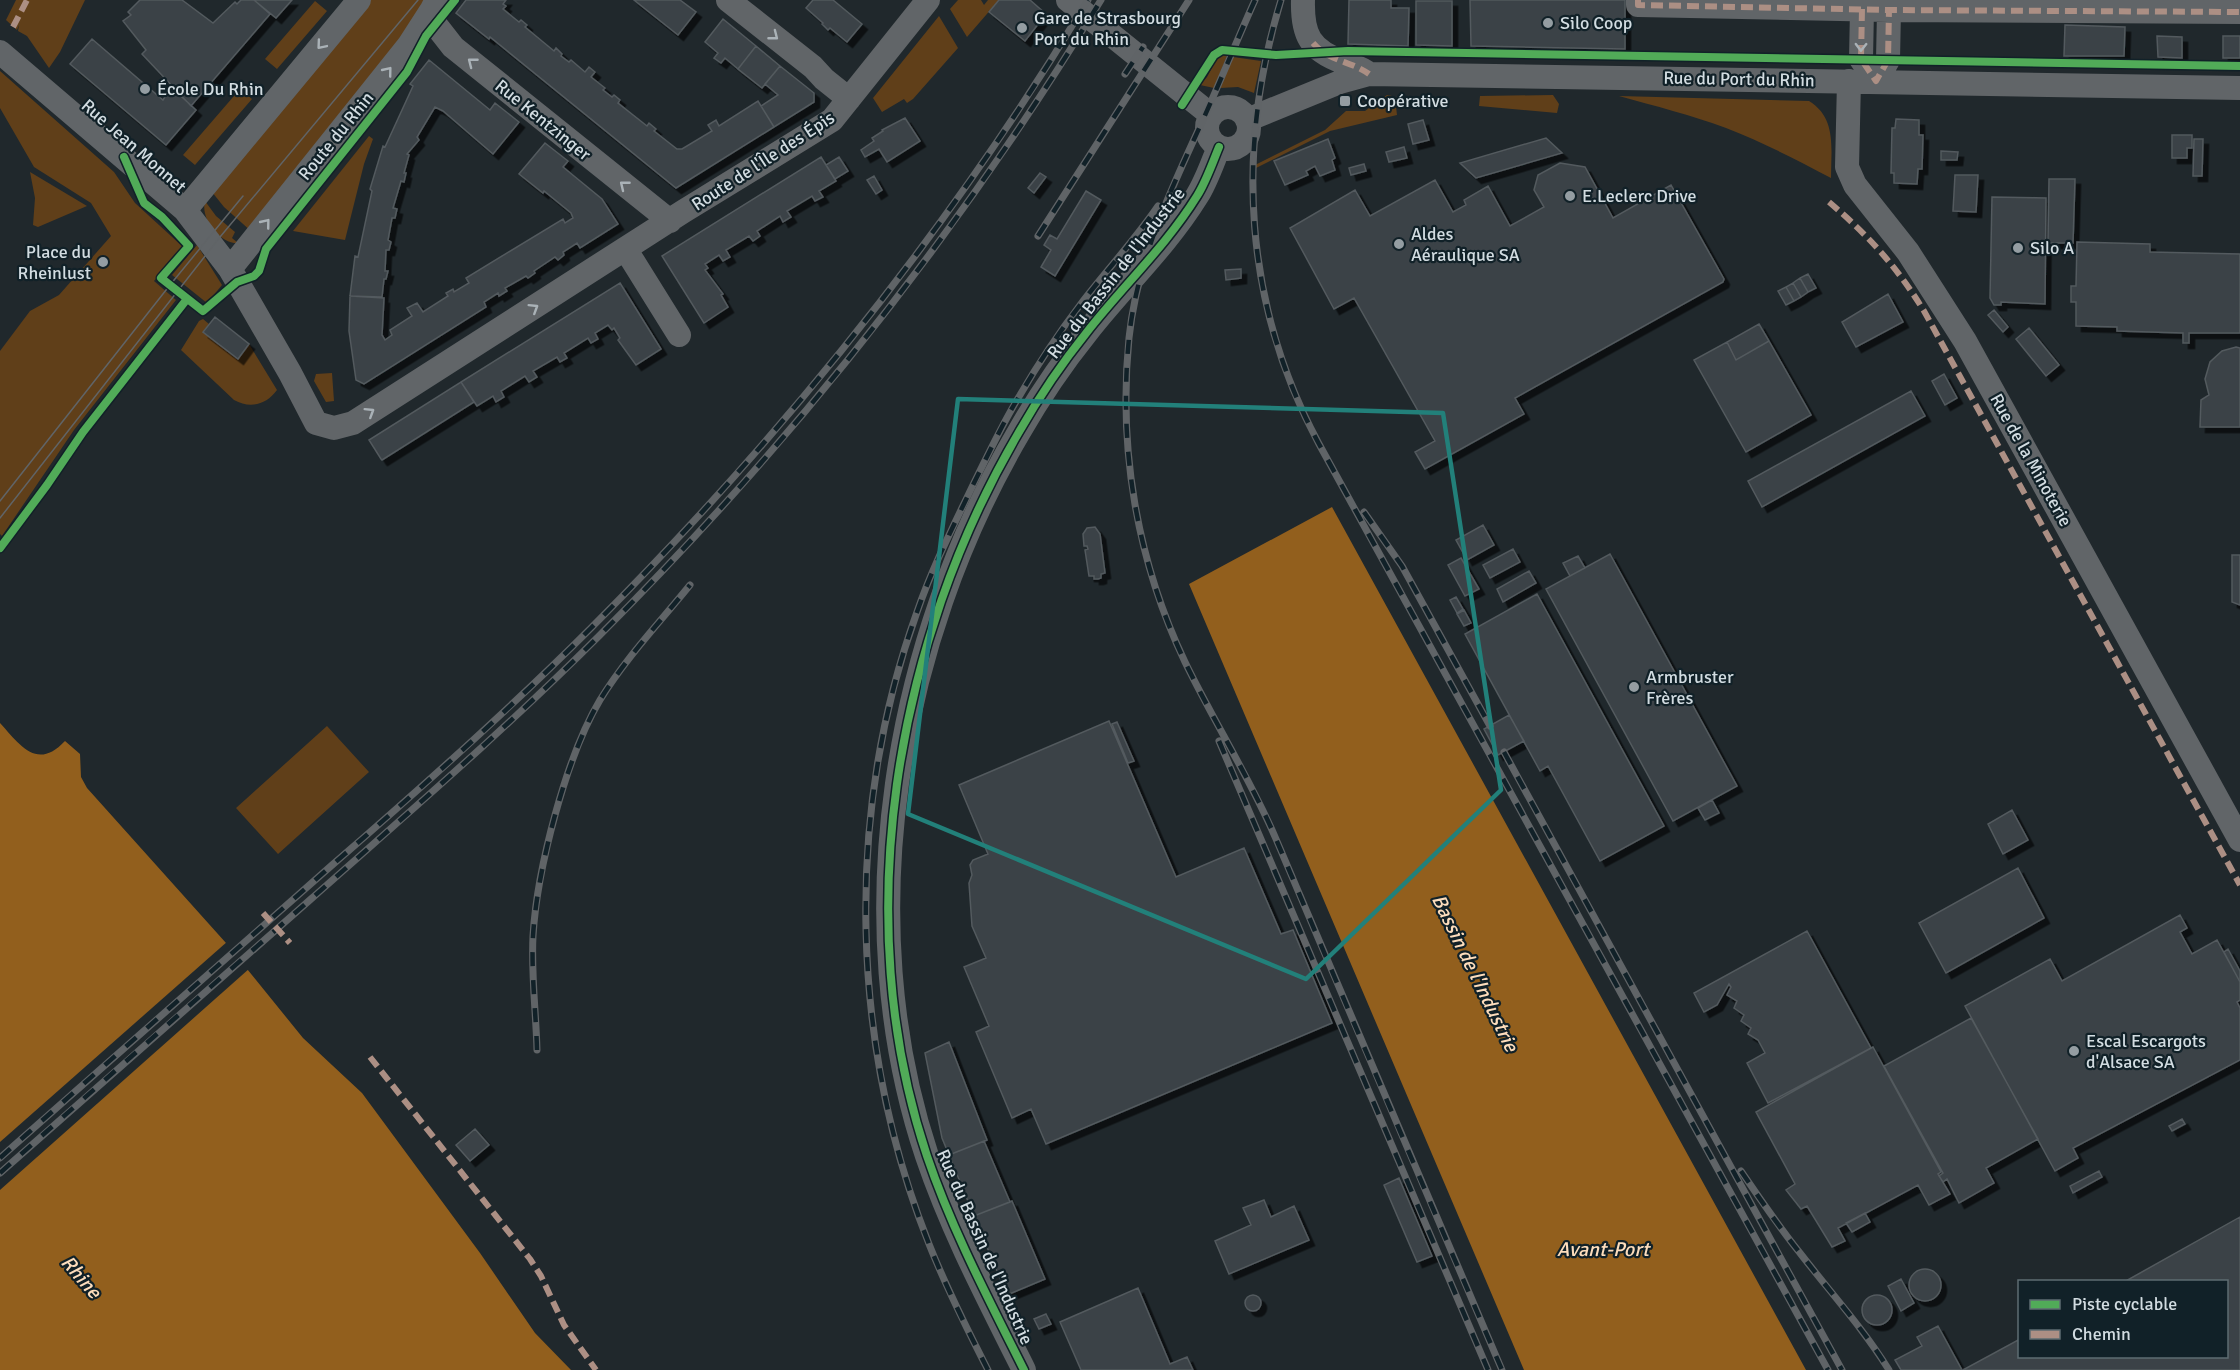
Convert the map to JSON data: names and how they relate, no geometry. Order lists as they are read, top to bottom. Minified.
{"streets":{"street":["Rue du Port du Rhin","Rue Kentzinger","Route du Rhin","Rue Jean Monnet","Route de l'Île des Épis","Rue du Bassin de l'Industrie","Rue de la Minoterie"]},"crossings":[["Rue du Port du Rhin","Rue du Bassin de l'Industrie"],["Rue du Port du Rhin","Rue de la Minoterie"],["Rue Kentzinger","Route du Rhin"],["Rue Kentzinger","Route de l'Île des Épis"],["Route du Rhin","Rue Jean Monnet"],["Rue Jean Monnet","Route de l'Île des Épis"]],"one_way":["Route de l'Île des Épis"],"water":["Bassin de l'Industrie","Avant-Port","Rhine"],"places":{"other":["Silo Coop","Gare de Strasbourg Port du Rhin","École Du Rhin","E.Leclerc Drive","Aldes Aéraulique SA","Silo A","Place du Rheinlust","Armbruster Frères","Escal Escargots d'Alsace SA"],"transit":["Coopérative"]},"legend":["Piste cyclable","Chemin"]}
